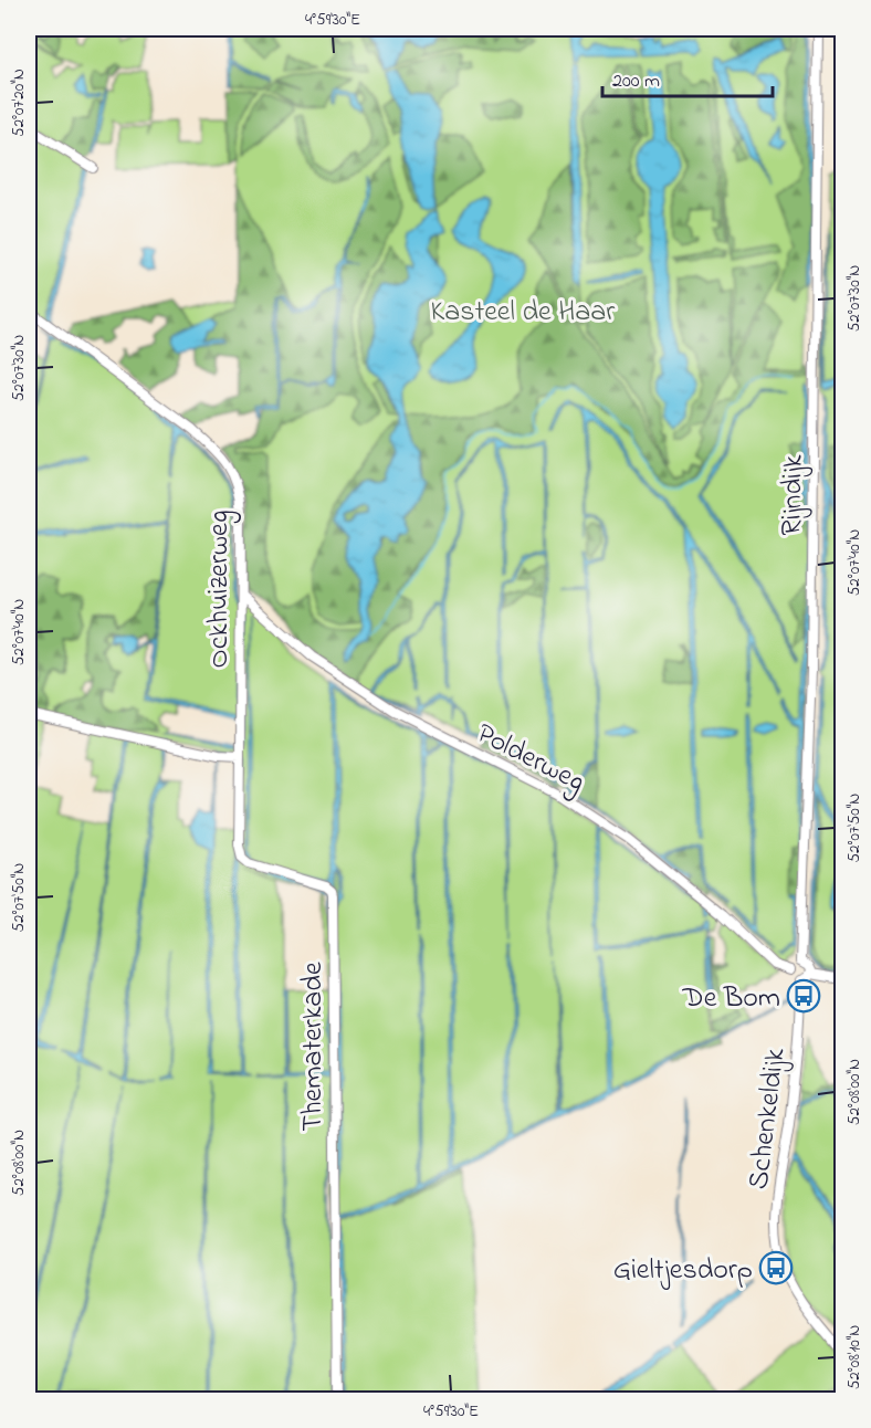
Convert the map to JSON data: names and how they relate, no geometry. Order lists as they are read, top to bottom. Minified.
{"streets":{"street":["Rijndijk","Ockhuizerweg","Polderweg","Thematerkade","Schenkeldijk"]},"crossings":[["Rijndijk","Polderweg"],["Rijndijk","Schenkeldijk"],["Ockhuizerweg","Polderweg"],["Ockhuizerweg","Thematerkade"],["Polderweg","Schenkeldijk"]],"parks":["Kasteel de Haar"],"places":{"bus stop":["De Bom","Gieltjesdorp"]},"scale_bar":"200 m","coordinates":["4°59'30\"E","52°07'20\"N","52°07'30\"N","52°07'40\"N","52°07'50\"N","52°08'00\"N","52°08'10\"N"]}
